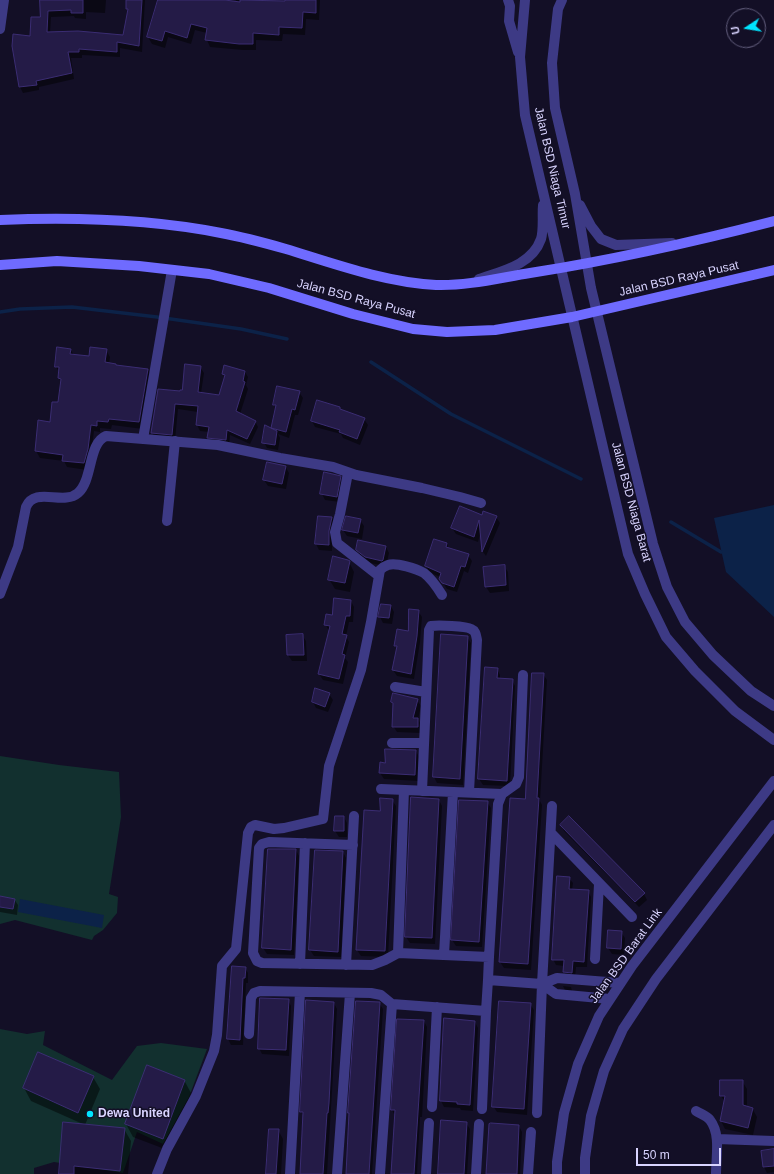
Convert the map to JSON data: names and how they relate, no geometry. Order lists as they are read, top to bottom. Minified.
{"streets":{"main road":["Jalan BSD Raya Pusat"],"street":["Jalan BSD Niaga Timur","Jalan BSD Niaga Barat","Jalan BSD Barat Link"]},"crossings":[["Jalan BSD Niaga Timur","Jalan BSD Raya Pusat"],["Jalan BSD Niaga Timur","Jalan BSD Niaga Barat"],["Jalan BSD Raya Pusat","Jalan BSD Niaga Barat"]],"places":["Dewa United"],"scale_bar":"50 m","north":"left"}
